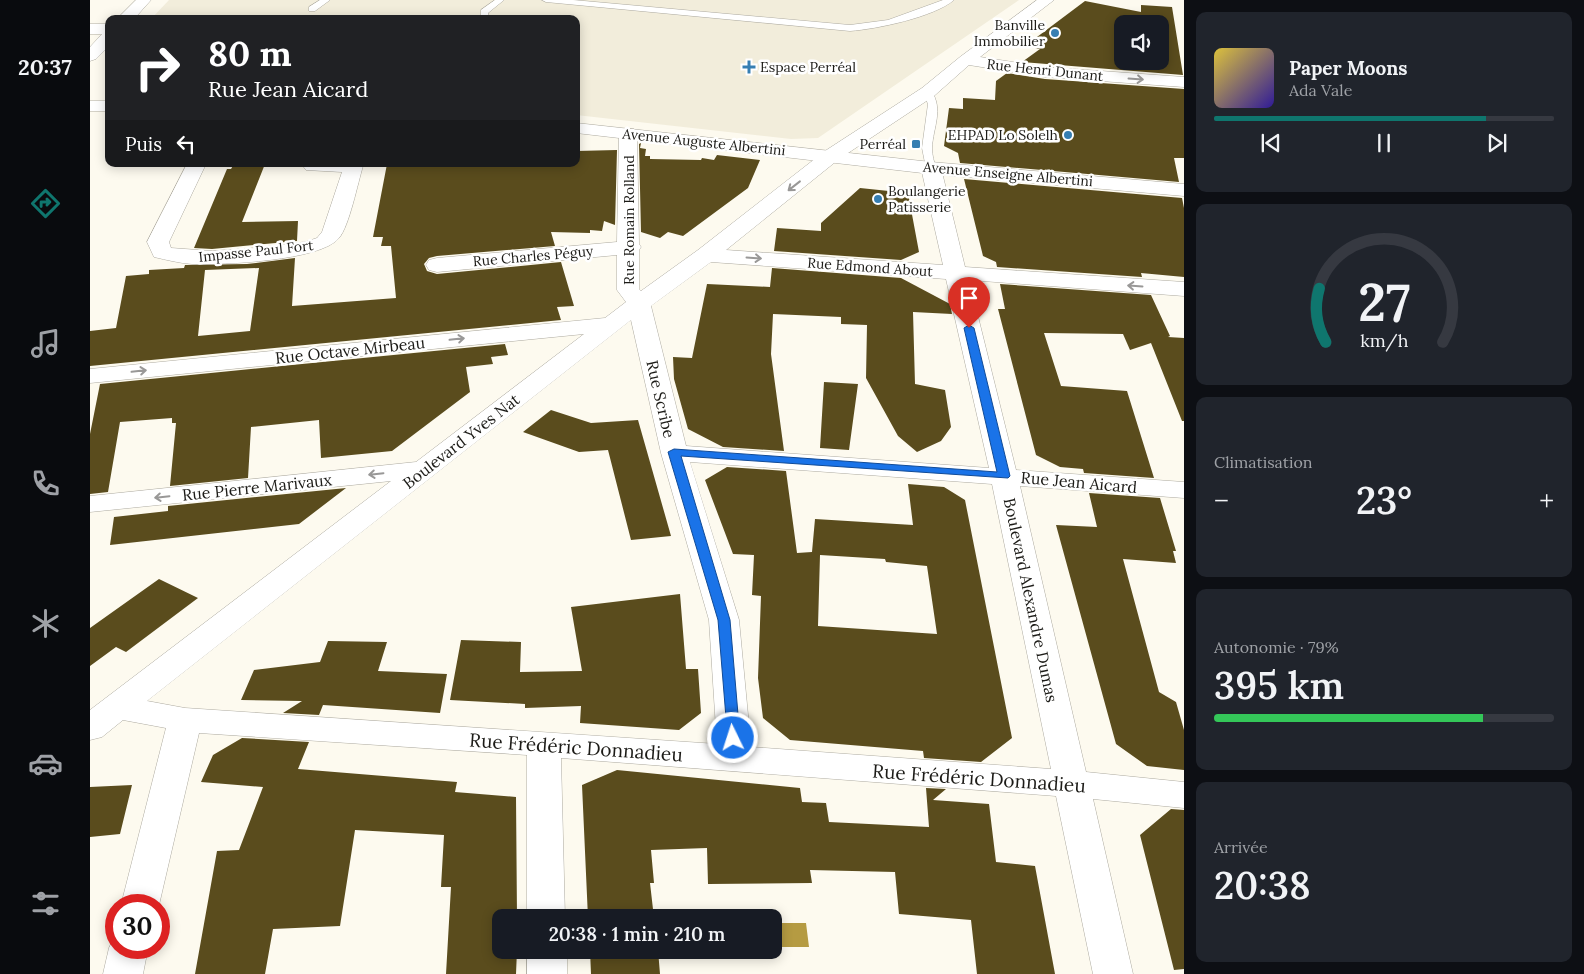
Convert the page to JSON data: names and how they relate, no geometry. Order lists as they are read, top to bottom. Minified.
{"streets":{"street":["Rue Henri Dunant","Avenue Auguste Albertini","Avenue Enseigne Albertini","Rue Romain Rolland","Impasse Paul Fort","Rue Charles Péguy","Rue Edmond About","Rue Octave Mirbeau","Rue Scribe","Boulevard Yves Nat","Rue Jean Aicard","Rue Pierre Marivaux","Boulevard Alexandre Dumas","Rue Frédéric Donnadieu"]},"crossings":[["Rue Henri Dunant","Boulevard Yves Nat"],["Avenue Auguste Albertini","Avenue Enseigne Albertini"],["Avenue Auguste Albertini","Rue Romain Rolland"],["Avenue Auguste Albertini","Boulevard Yves Nat"],["Avenue Enseigne Albertini","Boulevard Yves Nat"],["Avenue Enseigne Albertini","Boulevard Alexandre Dumas"],["Rue Romain Rolland","Rue Charles Péguy"],["Rue Romain Rolland","Rue Scribe"],["Rue Romain Rolland","Boulevard Yves Nat"],["Rue Edmond About","Boulevard Yves Nat"],["Rue Edmond About","Boulevard Alexandre Dumas"],["Rue Octave Mirbeau","Boulevard Yves Nat"],["Rue Scribe","Boulevard Yves Nat"],["Rue Scribe","Rue Jean Aicard"],["Rue Scribe","Rue Frédéric Donnadieu"],["Boulevard Yves Nat","Rue Pierre Marivaux"],["Boulevard Yves Nat","Rue Frédéric Donnadieu"],["Rue Jean Aicard","Boulevard Alexandre Dumas"],["Boulevard Alexandre Dumas","Rue Frédéric Donnadieu"]],"one_way":["Rue Henri Dunant","Rue Octave Mirbeau","Rue Pierre Marivaux"],"places":{"other":["Banville Immobilier","EHPAD Lo Solelh","Boulangerie Patisserie"],"health":["Espace Perréal"],"transit":["Perréal"]},"page":{"tabs":"20:37","turn":["80 m","Rue Jean Aicard"],"song":["Paper Moons","Ada Vale"],"then":"Puis","tile":["Climatisation",["Autonomie · 79%","395 km"],["Arrivée","20:38"]],"heat":["−","23°","+"],"limit":"30","trip":"20:38 · 1 min · 210 m","gauge":["27","km/h"]}}
